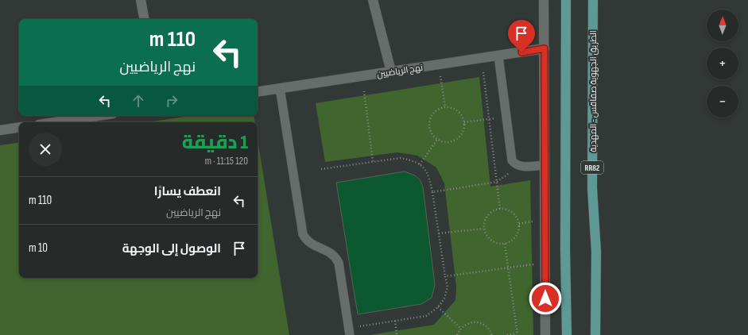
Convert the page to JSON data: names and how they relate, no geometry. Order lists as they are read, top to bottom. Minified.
{"streets":{"main road":["الطريق الجهوية صفاقس - المهدية","RR82"],"street":["نهج الرياضيين"]},"north":"top","page":{"map_buttons":["+","−"],"turn":["110 m","نهج الرياضيين"],"heading":["1 دقيقة","120 m · 11:15"],"list":[{"name":"انعطف يسارًا","note":"نهج الرياضيين","value":"110 m"},{"name":"الوصول إلى الوجهة","value":"10 m"}]}}
